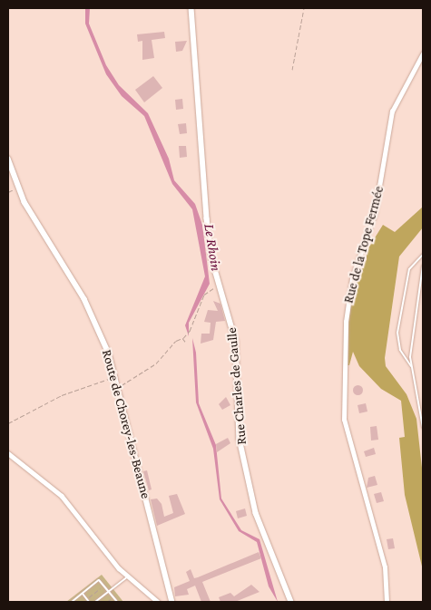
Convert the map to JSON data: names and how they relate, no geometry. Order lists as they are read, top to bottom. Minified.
{"streets":{"street":["Rue de la Tope Fermée","Rue Charles de Gaulle","Route de Chorey-les-Beaune"]},"water":["Le Rhoin"]}
